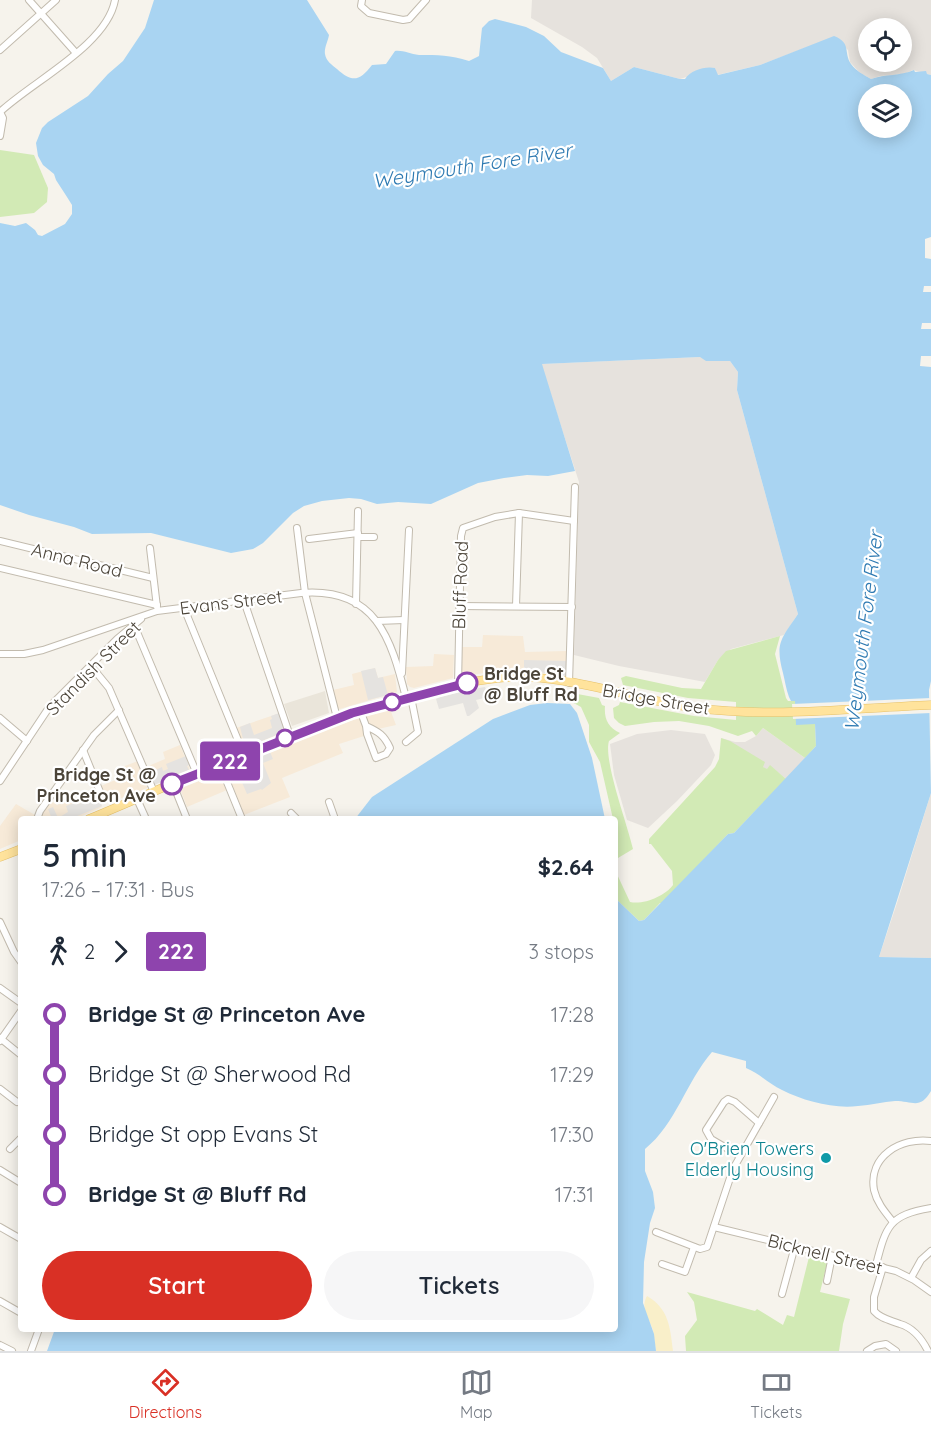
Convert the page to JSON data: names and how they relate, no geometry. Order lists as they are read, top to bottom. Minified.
{"streets":{"main road":["Bridge Street"],"street":["Anna Road","Bluff Road","Evans Street","Standish Street","Bicknell Street"]},"crossings":[["Bluff Road","Bridge Street"],["Evans Street","Standish Street"],["Evans Street","Bridge Street"]],"water":["Weymouth Fore River"],"places":["Bridge St @ Bluff Rd","Bridge St @ Princeton Ave","O'Brien Towers Elderly Housing"],"lines":["bus line 222"],"page":{"on_map":"222","heading":["5 min","17:26 – 17:31 · Bus","$2.64"],"legs":["2","222","3 stops"],"list":[{"name":"Bridge St @ Princeton Ave","value":"17:28"},{"name":"Bridge St @ Sherwood Rd","value":"17:29"},{"name":"Bridge St opp Evans St","value":"17:30"},{"name":"Bridge St @ Bluff Rd","value":"17:31"}],"buttons":["Start","Tickets"],"tabs":["Directions","Map","Tickets"]}}
